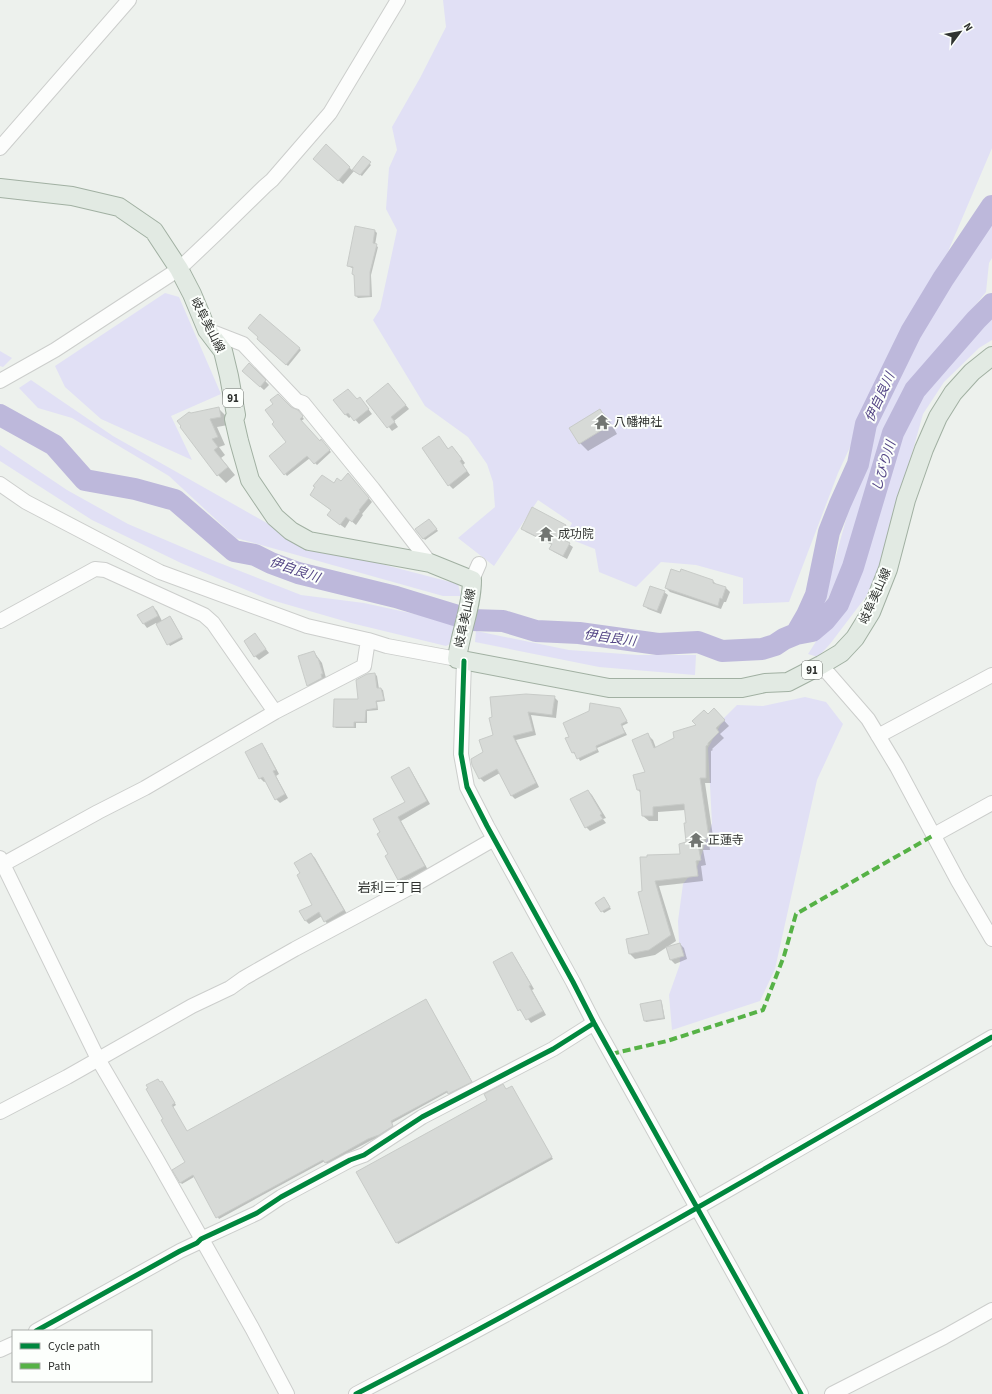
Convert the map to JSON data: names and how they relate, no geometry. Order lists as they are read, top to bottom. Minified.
{"streets":{"main road":["岐阜美山線","91"]},"districts":["岩利三丁目"],"water":["伊自良川","しびり川"],"places":{"temple":["八幡神社","成功院","正蓮寺"]},"legend":["Cycle path","Path"],"north":"top right"}
